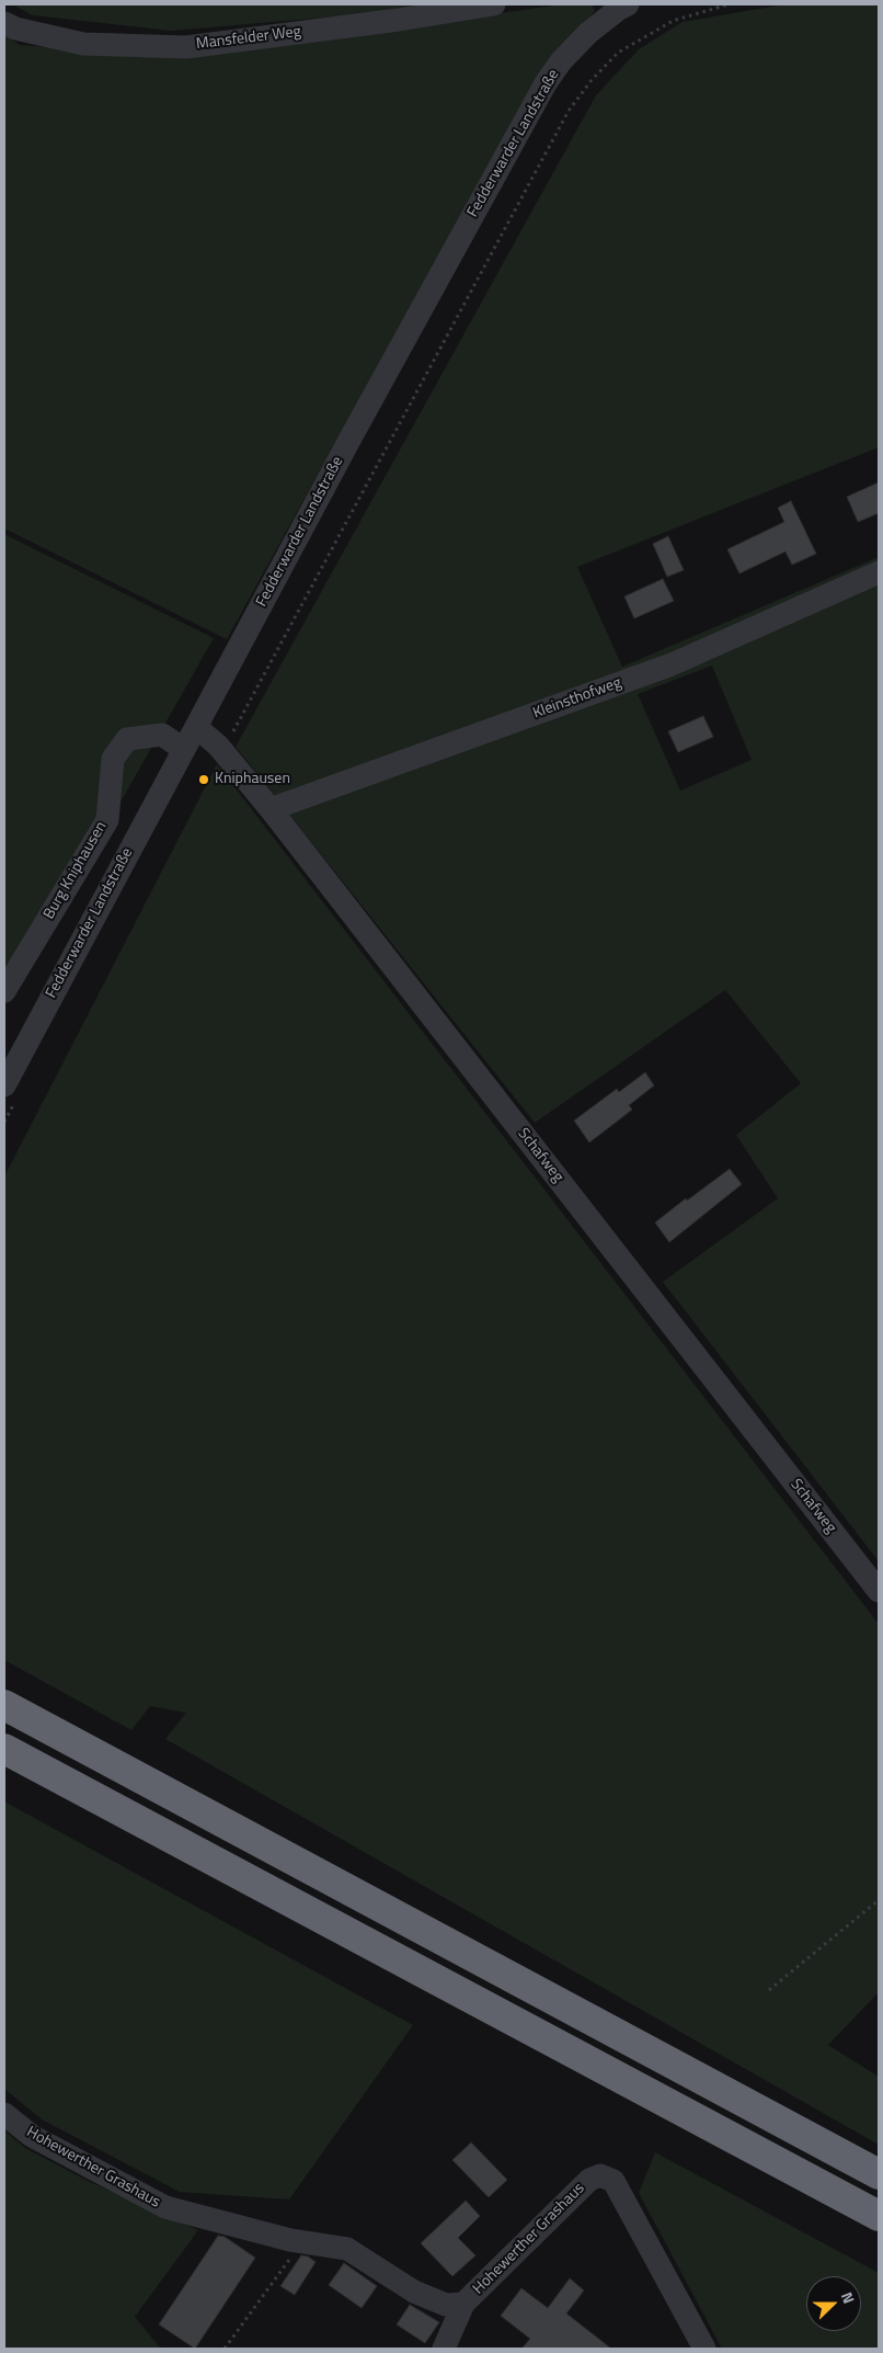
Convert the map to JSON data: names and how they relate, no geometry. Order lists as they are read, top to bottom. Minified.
{"streets":{"street":["Mansfelder Weg","Fedderwarder Landstraße","Kleinsthofweg","Burg Kniphausen","Schafweg","Hohewerther Grashaus"]},"crossings":[["Fedderwarder Landstraße","Burg Kniphausen"],["Fedderwarder Landstraße","Schafweg"],["Kleinsthofweg","Schafweg"]],"places":["Kniphausen"],"north":"right"}
